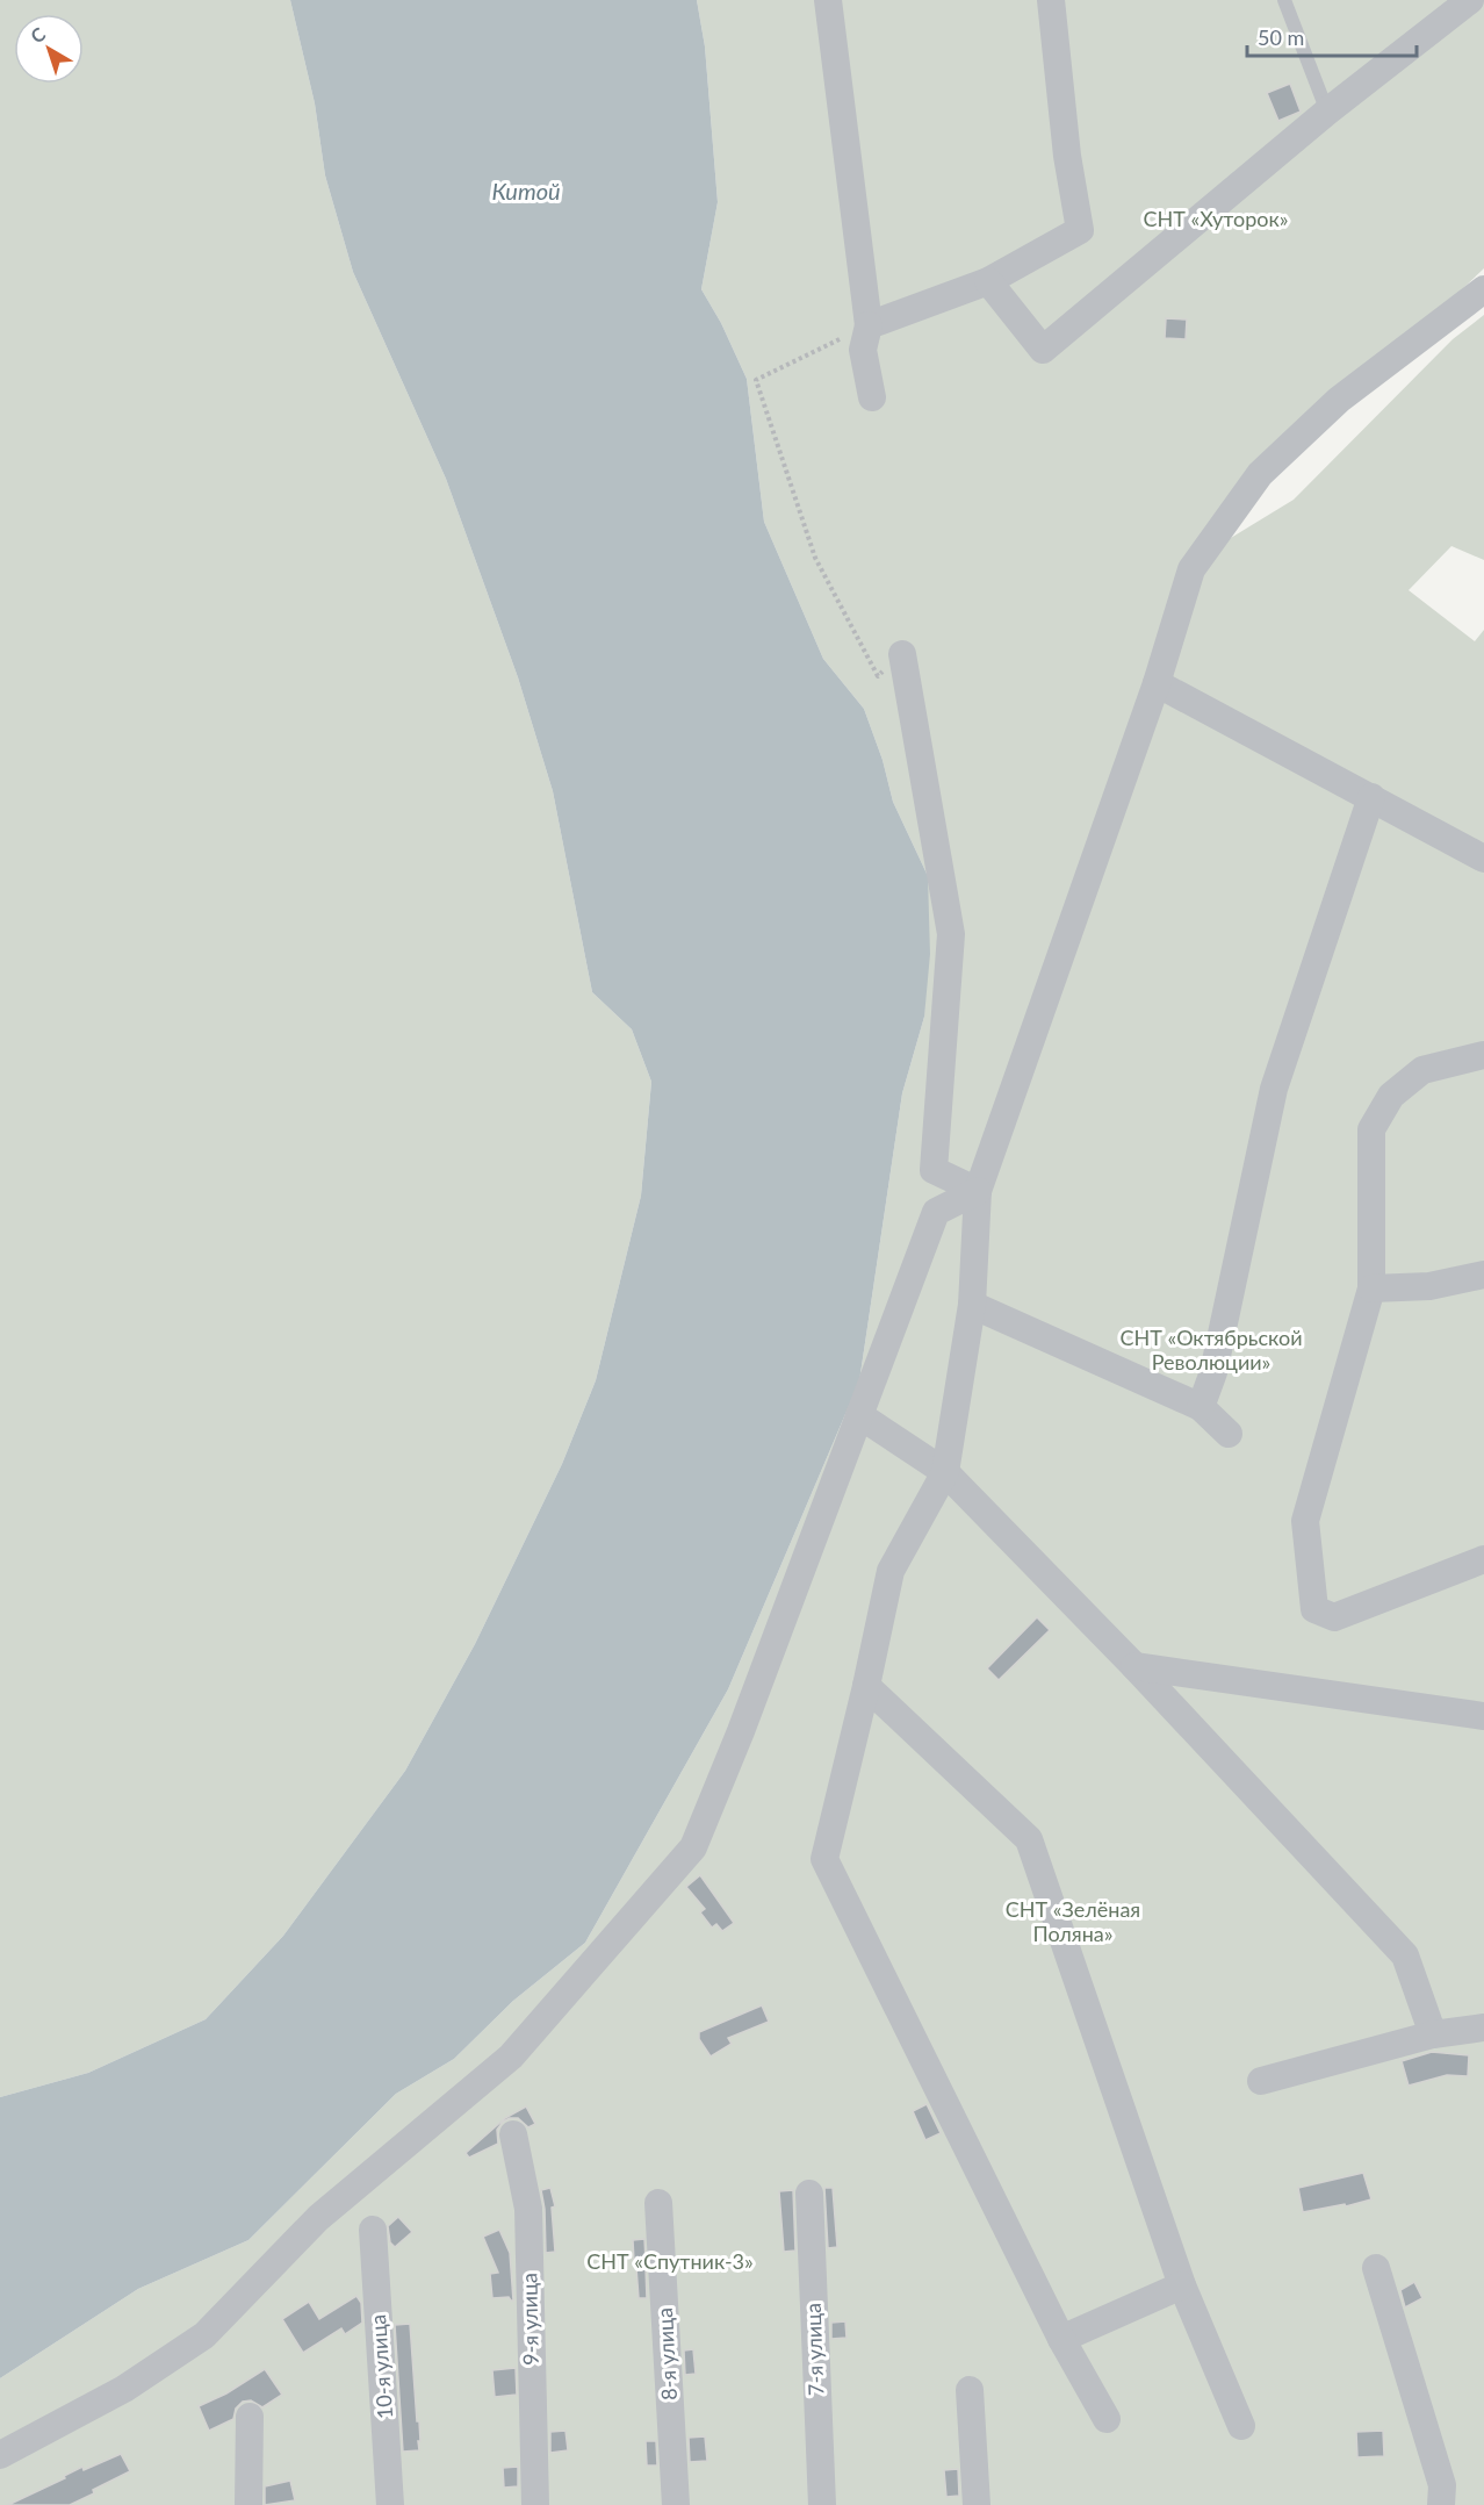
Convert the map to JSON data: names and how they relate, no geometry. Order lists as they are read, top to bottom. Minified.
{"streets":{"street":["9-я улица","7-я улица","8-я улица","10-я улица"]},"water":["Китой"],"parks":["СНТ «Хуторок»","СНТ «Октябрьской Революции»","СНТ «Зелёная Поляна»","СНТ «Спутник-3»"],"scale_bar":"50 m","north":"top left"}
